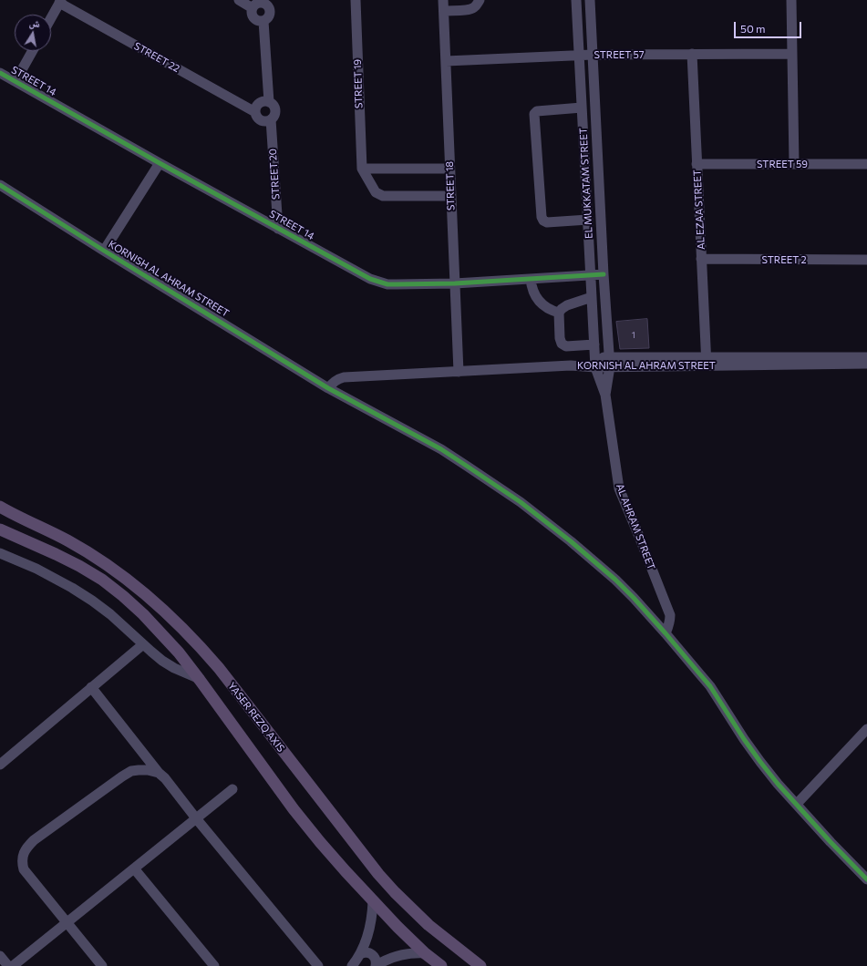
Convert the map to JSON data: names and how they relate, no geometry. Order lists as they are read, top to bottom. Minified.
{"streets":{"main road":["YASER REZQ AXIS"],"street":["STREET 57","STREET 22","STREET 14","STREET 19","STREET 59","STREET 20","EL MUKKATAM STREET","STREET 18","AL EZAA STREET","STREET 2","KORNISH AL AHRAM STREET","AL AHRAM STREET"]},"crossings":[["STREET 57","EL MUKKATAM STREET"],["STREET 57","STREET 18"],["STREET 57","AL EZAA STREET"],["STREET 22","STREET 20"],["STREET 14","STREET 20"],["STREET 14","EL MUKKATAM STREET"],["STREET 14","STREET 18"],["STREET 19","STREET 18"],["STREET 59","AL EZAA STREET"],["EL MUKKATAM STREET","KORNISH AL AHRAM STREET"],["EL MUKKATAM STREET","AL AHRAM STREET"],["STREET 18","KORNISH AL AHRAM STREET"],["AL EZAA STREET","STREET 2"],["AL EZAA STREET","KORNISH AL AHRAM STREET"],["KORNISH AL AHRAM STREET","AL AHRAM STREET"]],"house_numbers":["1"],"scale_bar":"50 m","north":"top"}
